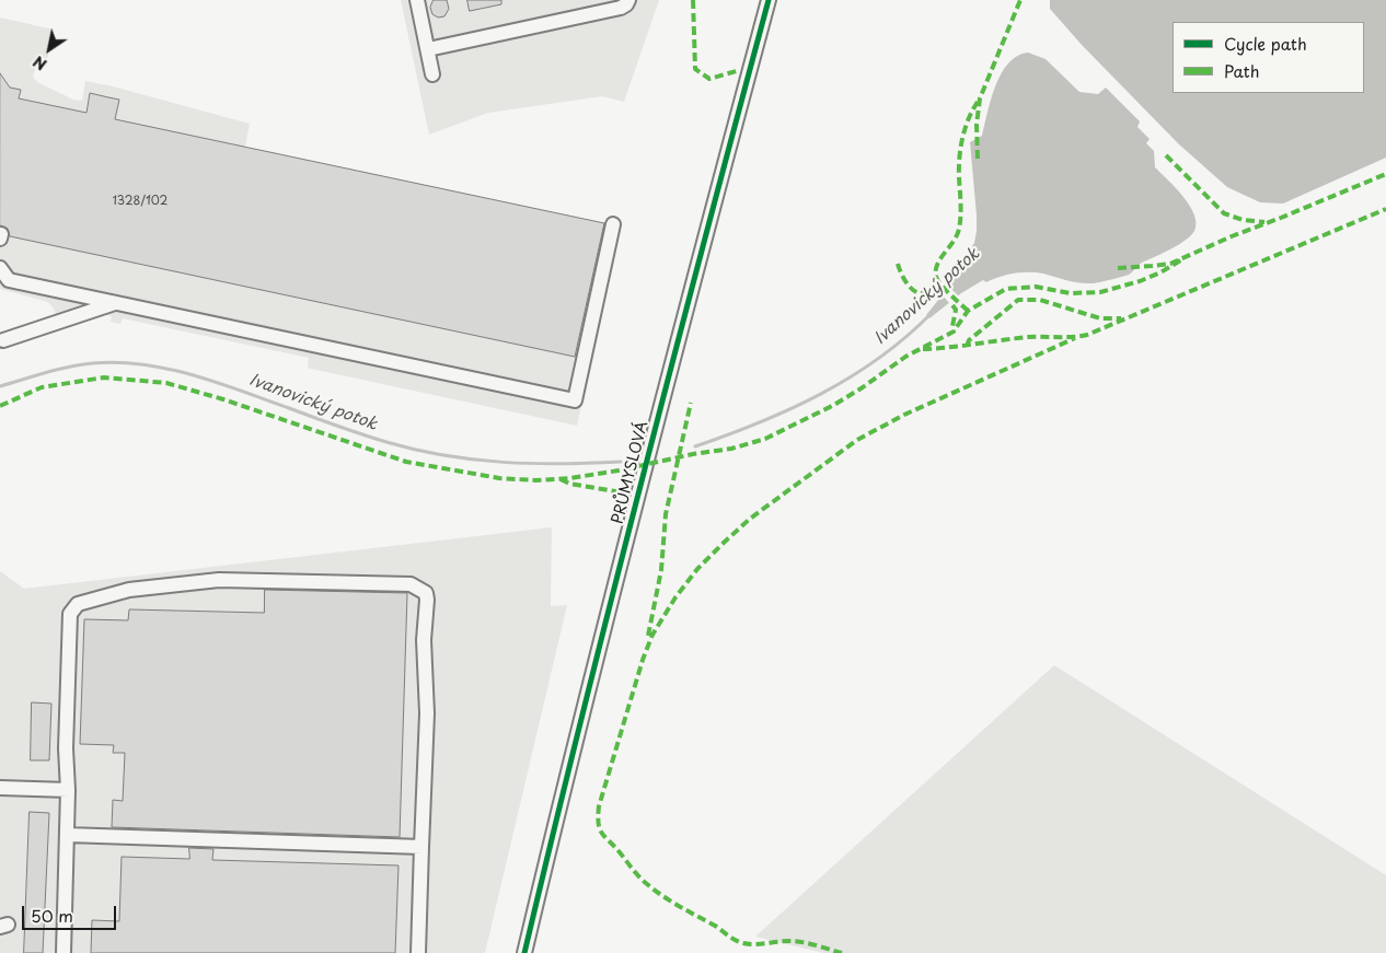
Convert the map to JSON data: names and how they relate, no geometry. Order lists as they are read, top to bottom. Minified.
{"streets":{"street":["PRŮMYSLOVÁ"]},"water":["Ivanovický potok"],"house_numbers":["1328/102"],"legend":["Cycle path","Path"],"scale_bar":"50 m","north":"bottom left"}
